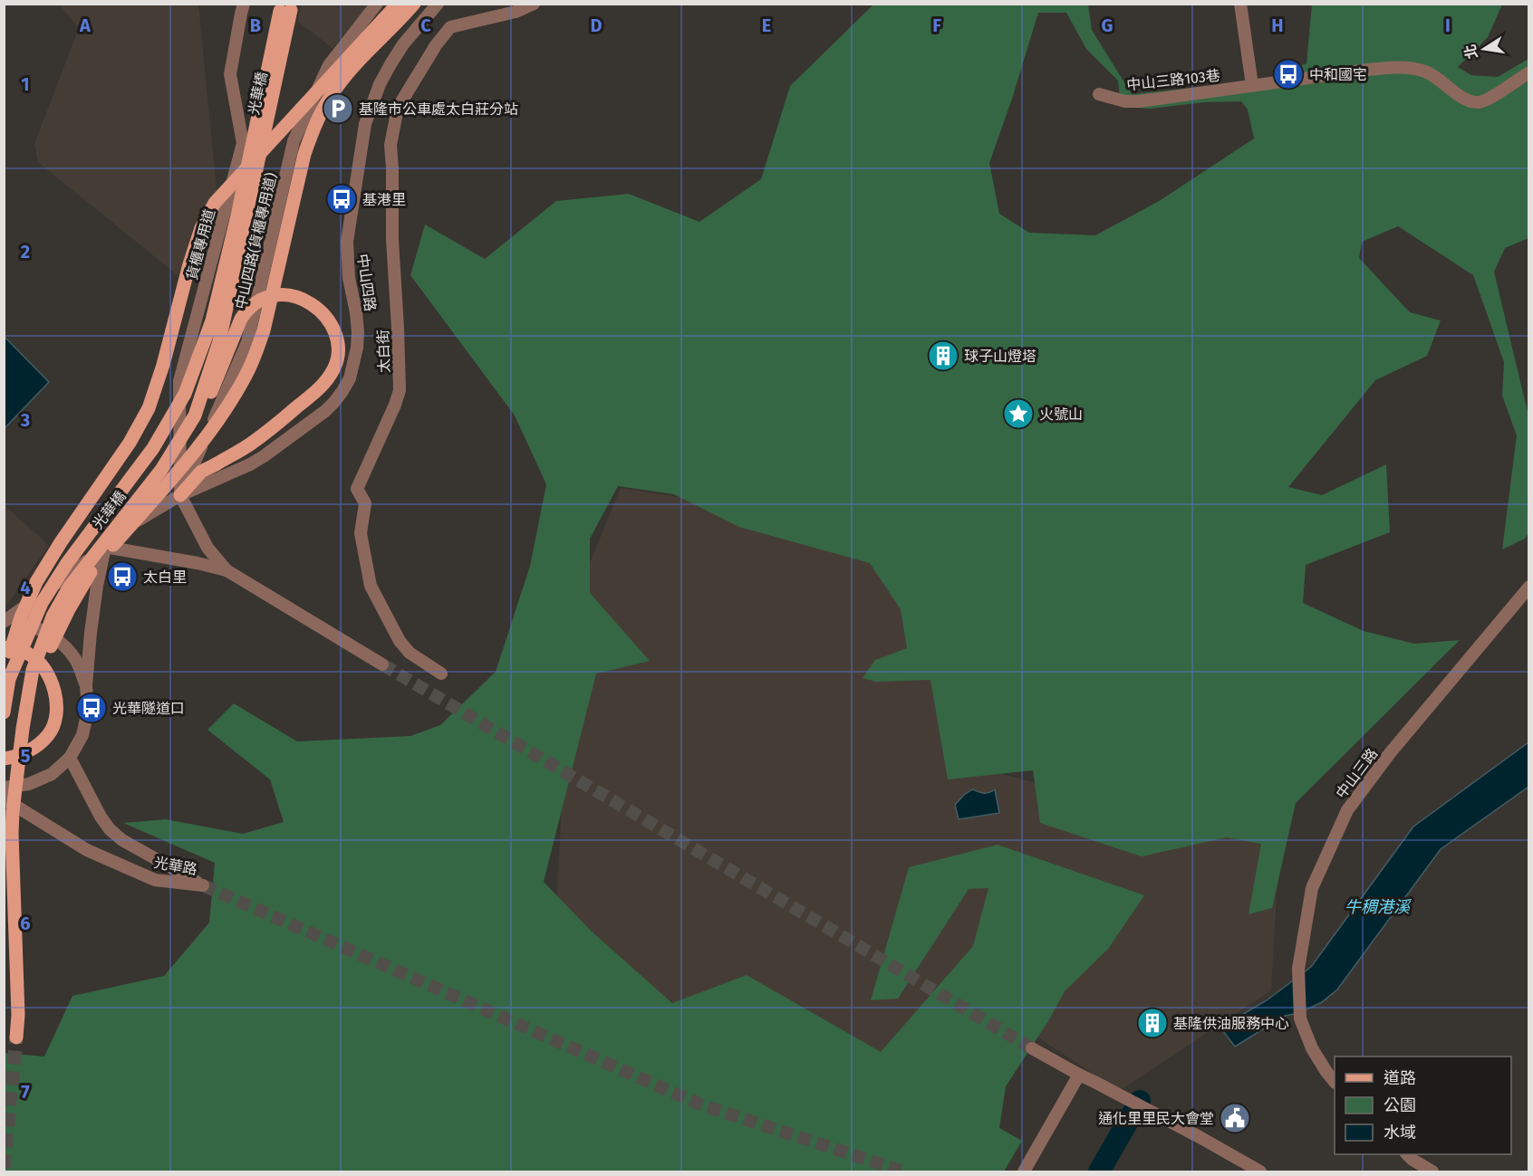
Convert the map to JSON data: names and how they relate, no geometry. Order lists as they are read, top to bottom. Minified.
{"streets":{"main road":["光華橋"],"street":["中山三路103巷","中山四路(貨櫃專用道)","貨櫃專用道","中山四路","太白街","中山三路","光華路"]},"crossings":[["中山四路(貨櫃專用道)","貨櫃專用道"],["中山四路(貨櫃專用道)","中山四路"],["貨櫃專用道","中山四路"]],"water":["牛稠港溪"],"places":{"bus stop":["中和國宅","基港里","太白里","光華隧道口"],"parking":["基隆市公車處太白莊分站"],"building":["球子山燈塔","基隆供油服務中心"],"place":["火號山"],"public building":["通化里里民大會堂"]},"legend":["道路","公園","水域"],"north":"left","grid":{"columns":["A","B","C","D","E","F","G","H","I"],"rows":["1","2","3","4","5","6","7"]}}
